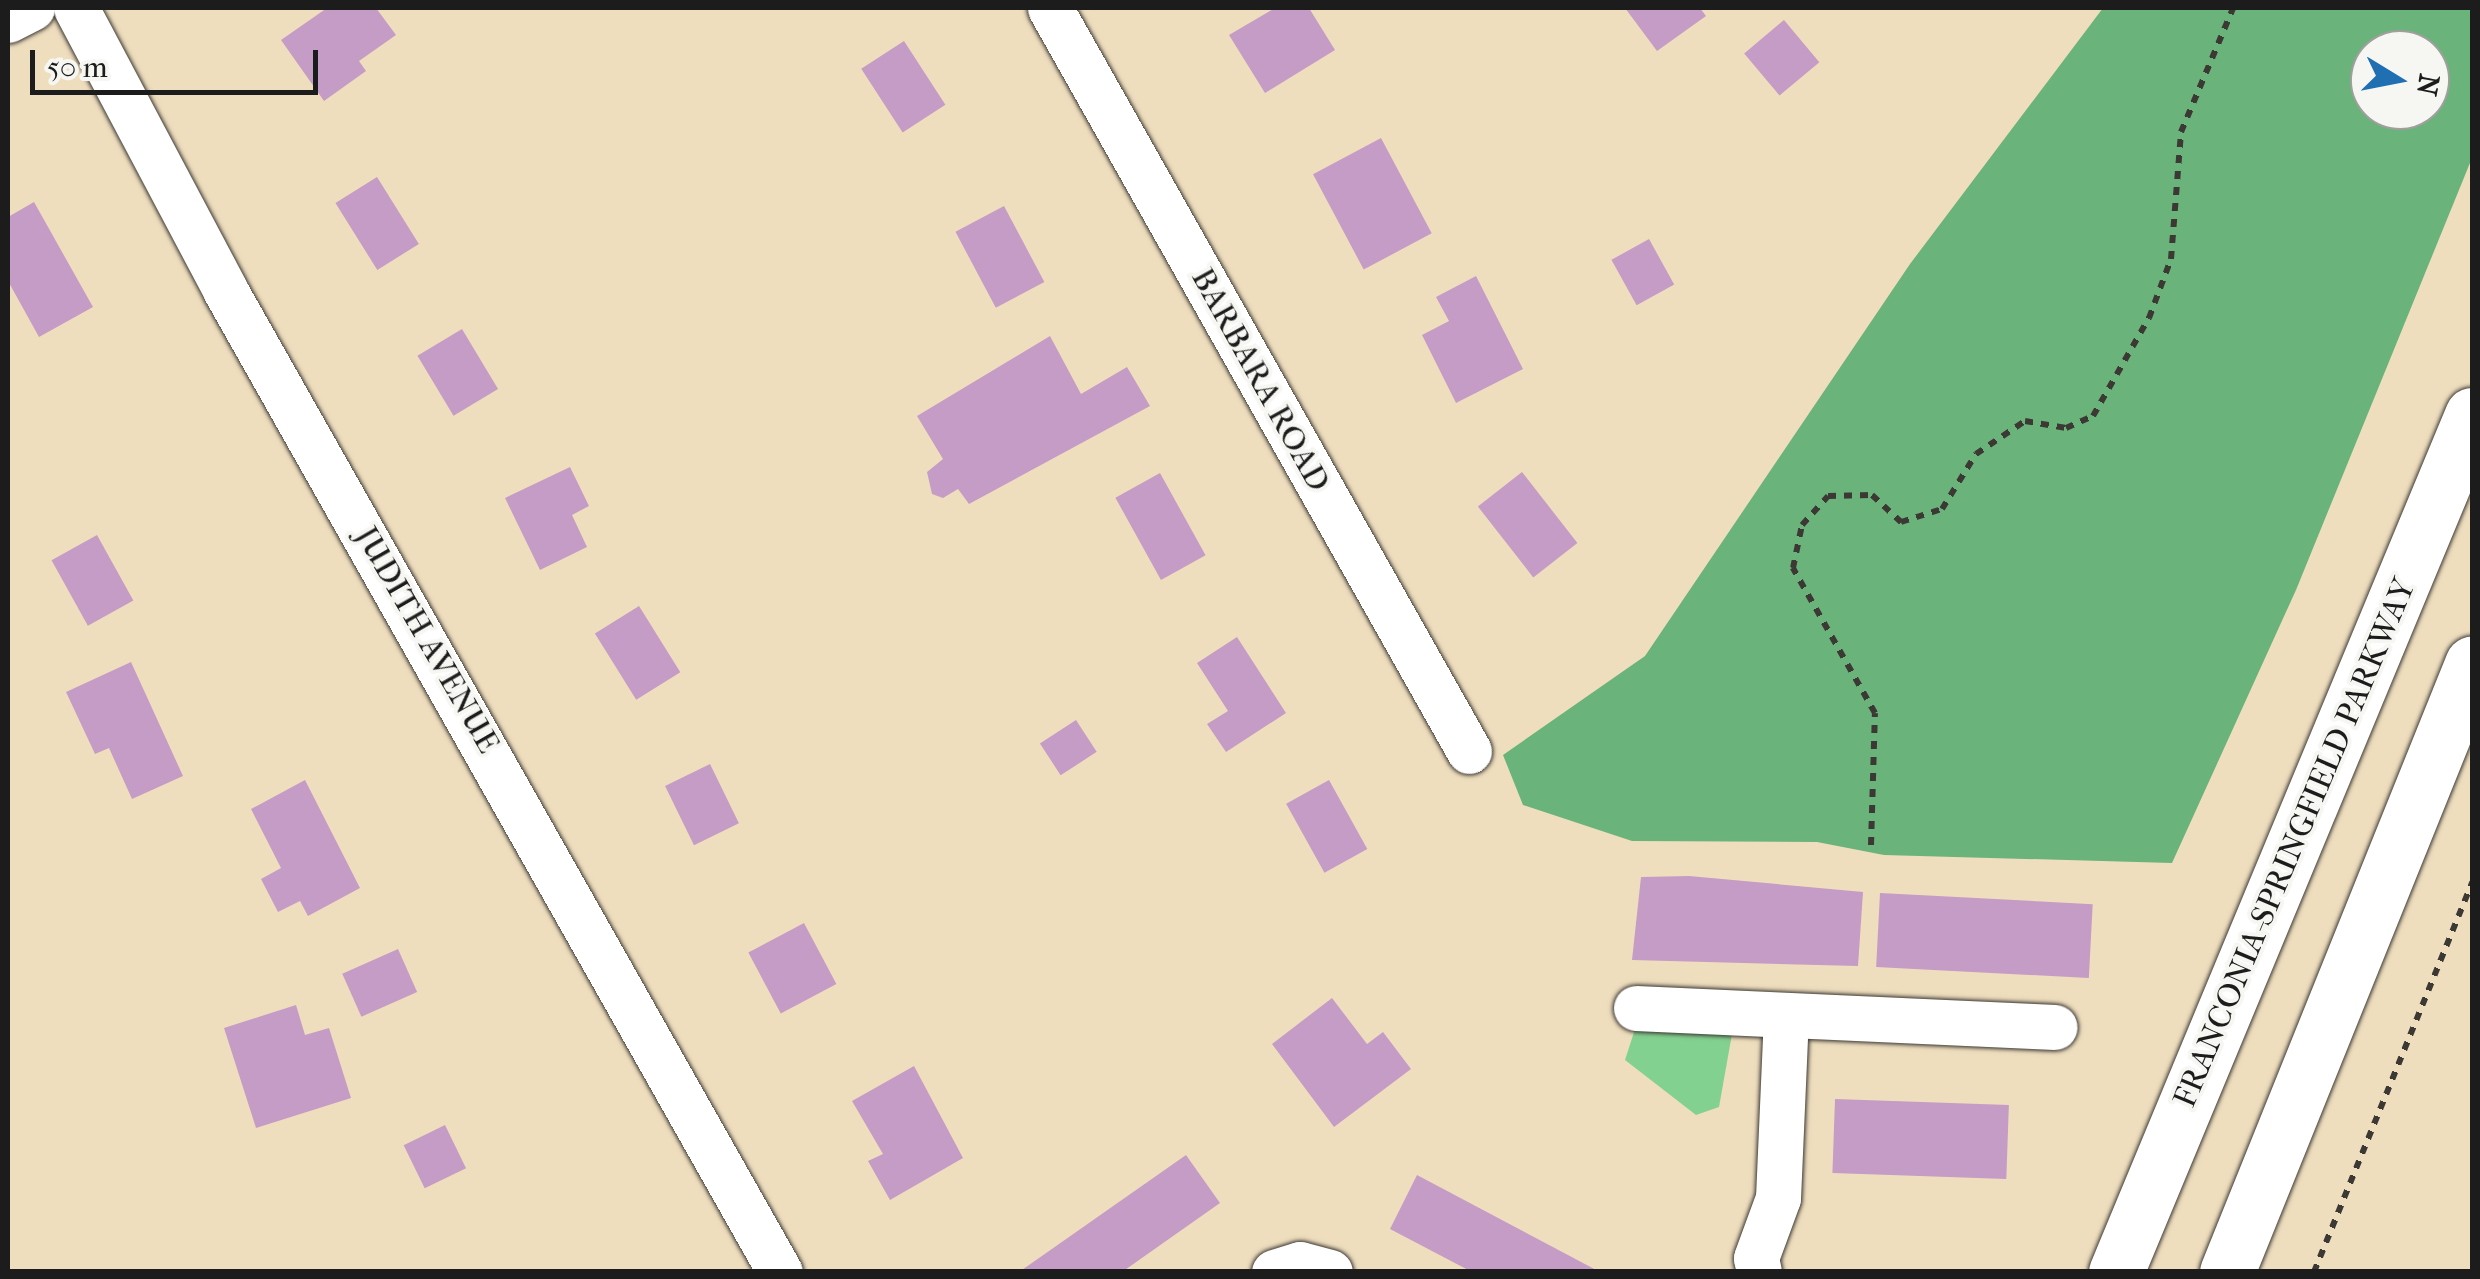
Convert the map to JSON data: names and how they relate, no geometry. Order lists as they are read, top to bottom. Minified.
{"streets":{"main road":["FRANCONIA-SPRINGFIELD PARKWAY"],"street":["BARBARA ROAD","JUDITH AVENUE"]},"scale_bar":"50 m","north":"right"}
